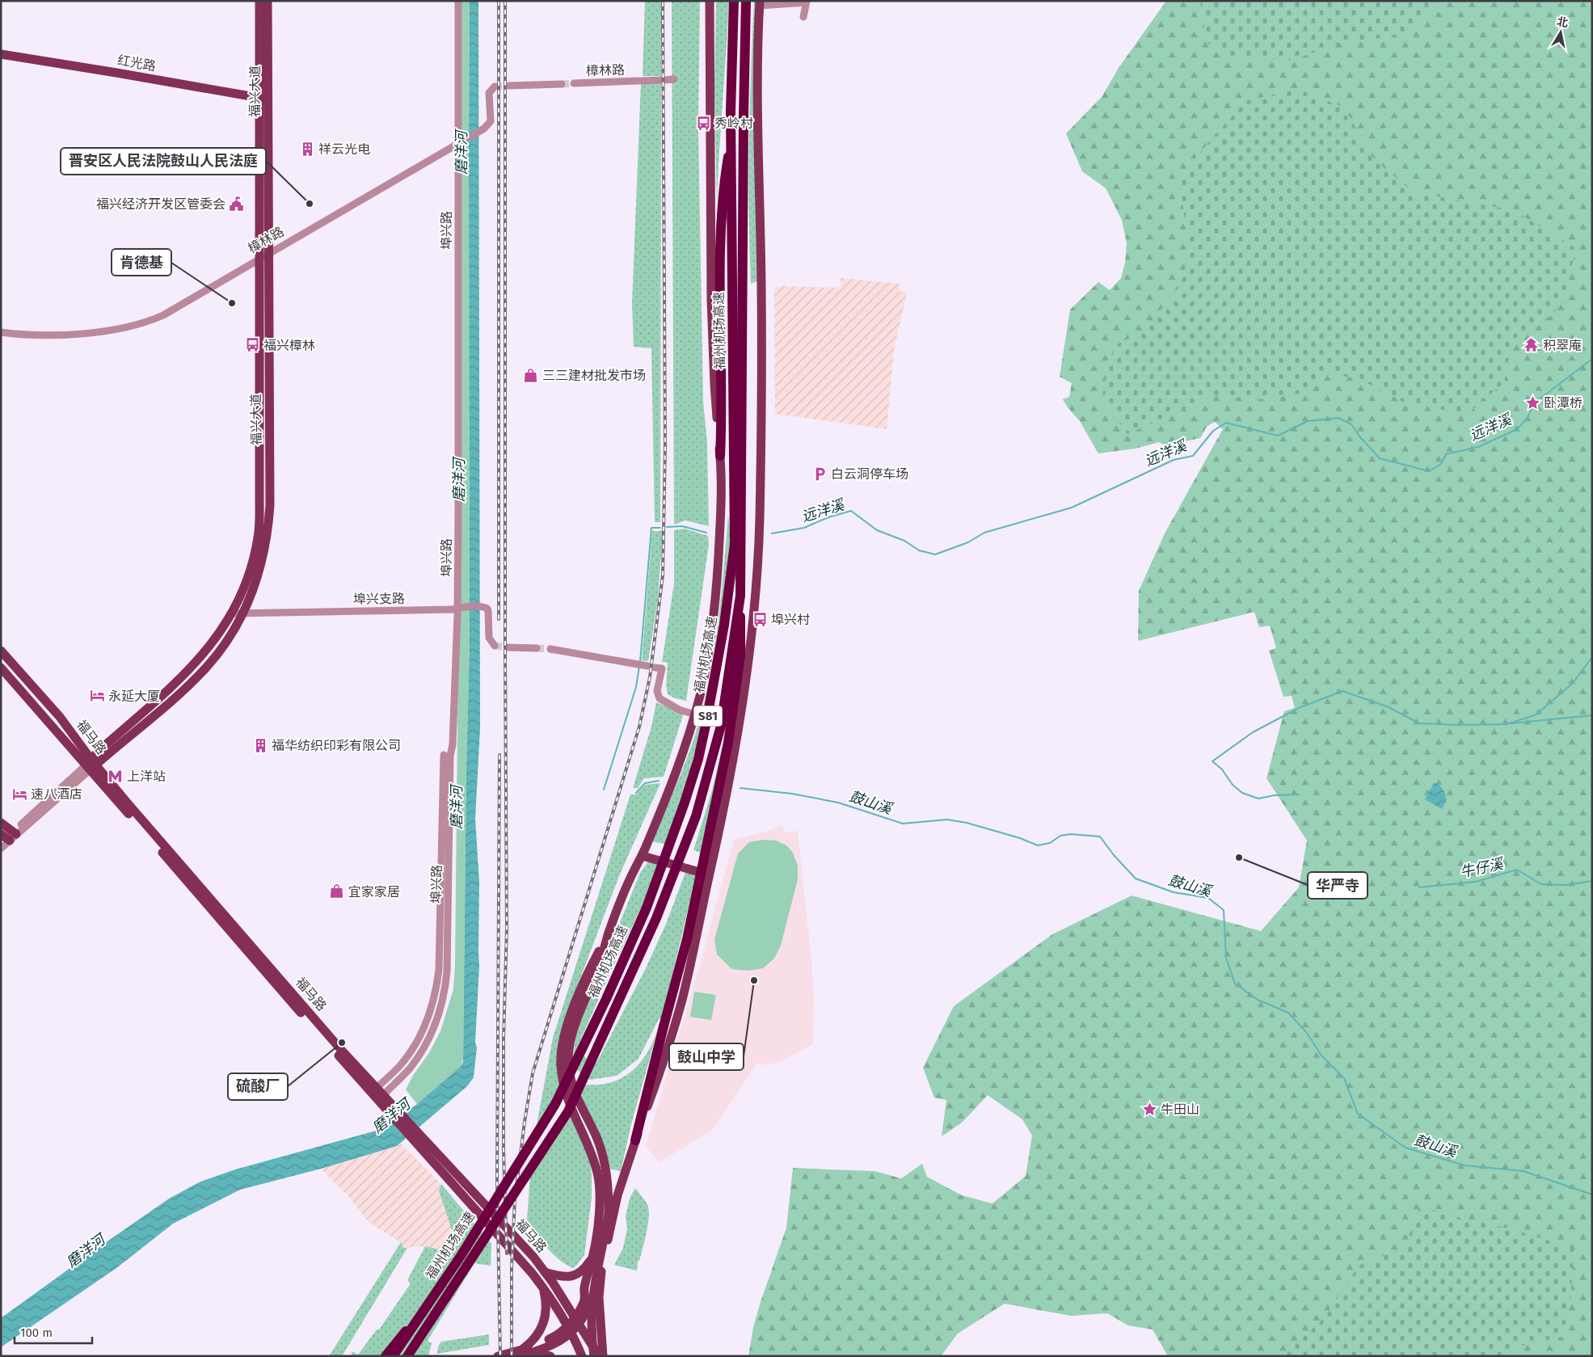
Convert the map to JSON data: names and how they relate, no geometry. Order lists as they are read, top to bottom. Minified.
{"streets":{"highway":["福州机场高速","S81"],"main road":["红光路","福兴大道","福马路"],"street":["樟林路","埠兴路","埠兴支路"]},"crossings":[["红光路","福兴大道"],["樟林路","福兴大道"],["樟林路","埠兴路"],["福兴大道","埠兴支路"],["福兴大道","福马路"],["埠兴路","埠兴支路"],["埠兴路","福马路"]],"water":["磨洋河","远洋溪","鼓山溪","牛仔溪"],"places":{"bus stop":["秀岭村","福兴樟林","埠兴村"],"building":["祥云光电","福华纺织印彩有限公司"],"public building":["福兴经济开发区管委会"],"other":["晋安区人民法院鼓山人民法庭","肯德基","华严寺","鼓山中学","硫酸厂"],"temple":["积翠庵"],"shop":["三三建材批发市场","宜家家居"],"place":["卧潭桥","牛田山"],"parking":["白云洞停车场"],"hotel":["永延大厦","速八酒店"],"metro station":["上洋站"]},"scale_bar":"100 m","north":"top"}
